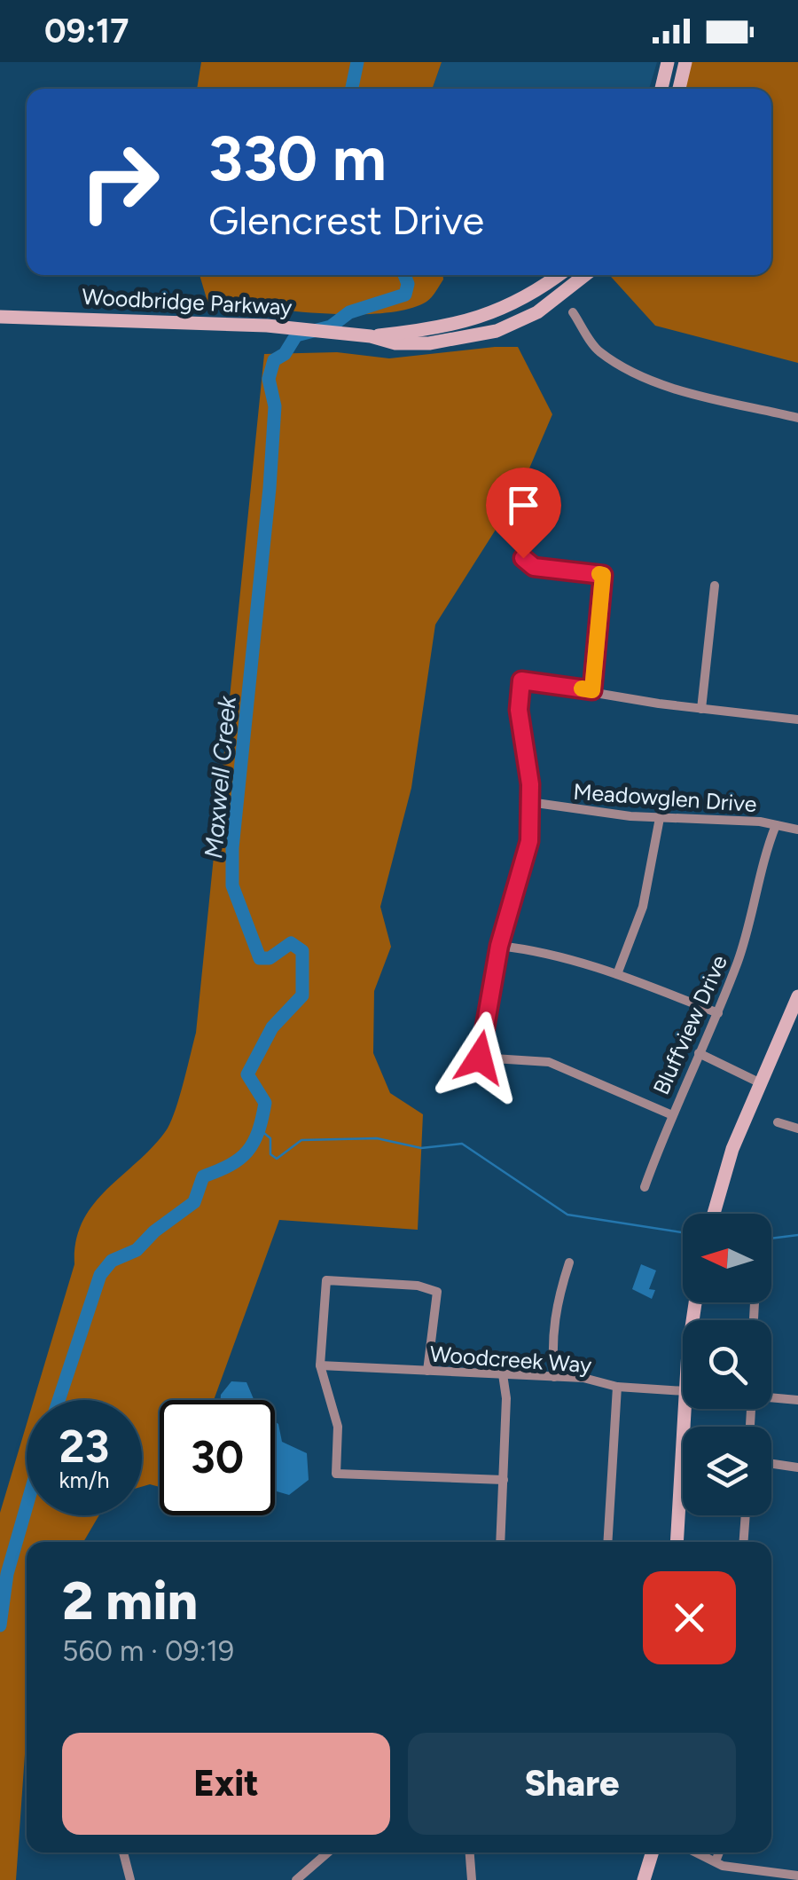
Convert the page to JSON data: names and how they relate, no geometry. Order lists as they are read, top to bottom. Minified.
{"streets":{"main road":["Woodbridge Parkway"],"street":["Meadowglen Drive","Bluffview Drive","Woodcreek Way"]},"crossings":[["Meadowglen Drive","Bluffview Drive"]],"water":["Maxwell Creek"],"north":"left","page":{"status":"09:17","turn":["330 m","Glencrest Drive"],"speed":"23 km/h","limit":"30","heading":["2 min","560 m · 09:19"],"buttons":["Exit","Share"]}}
